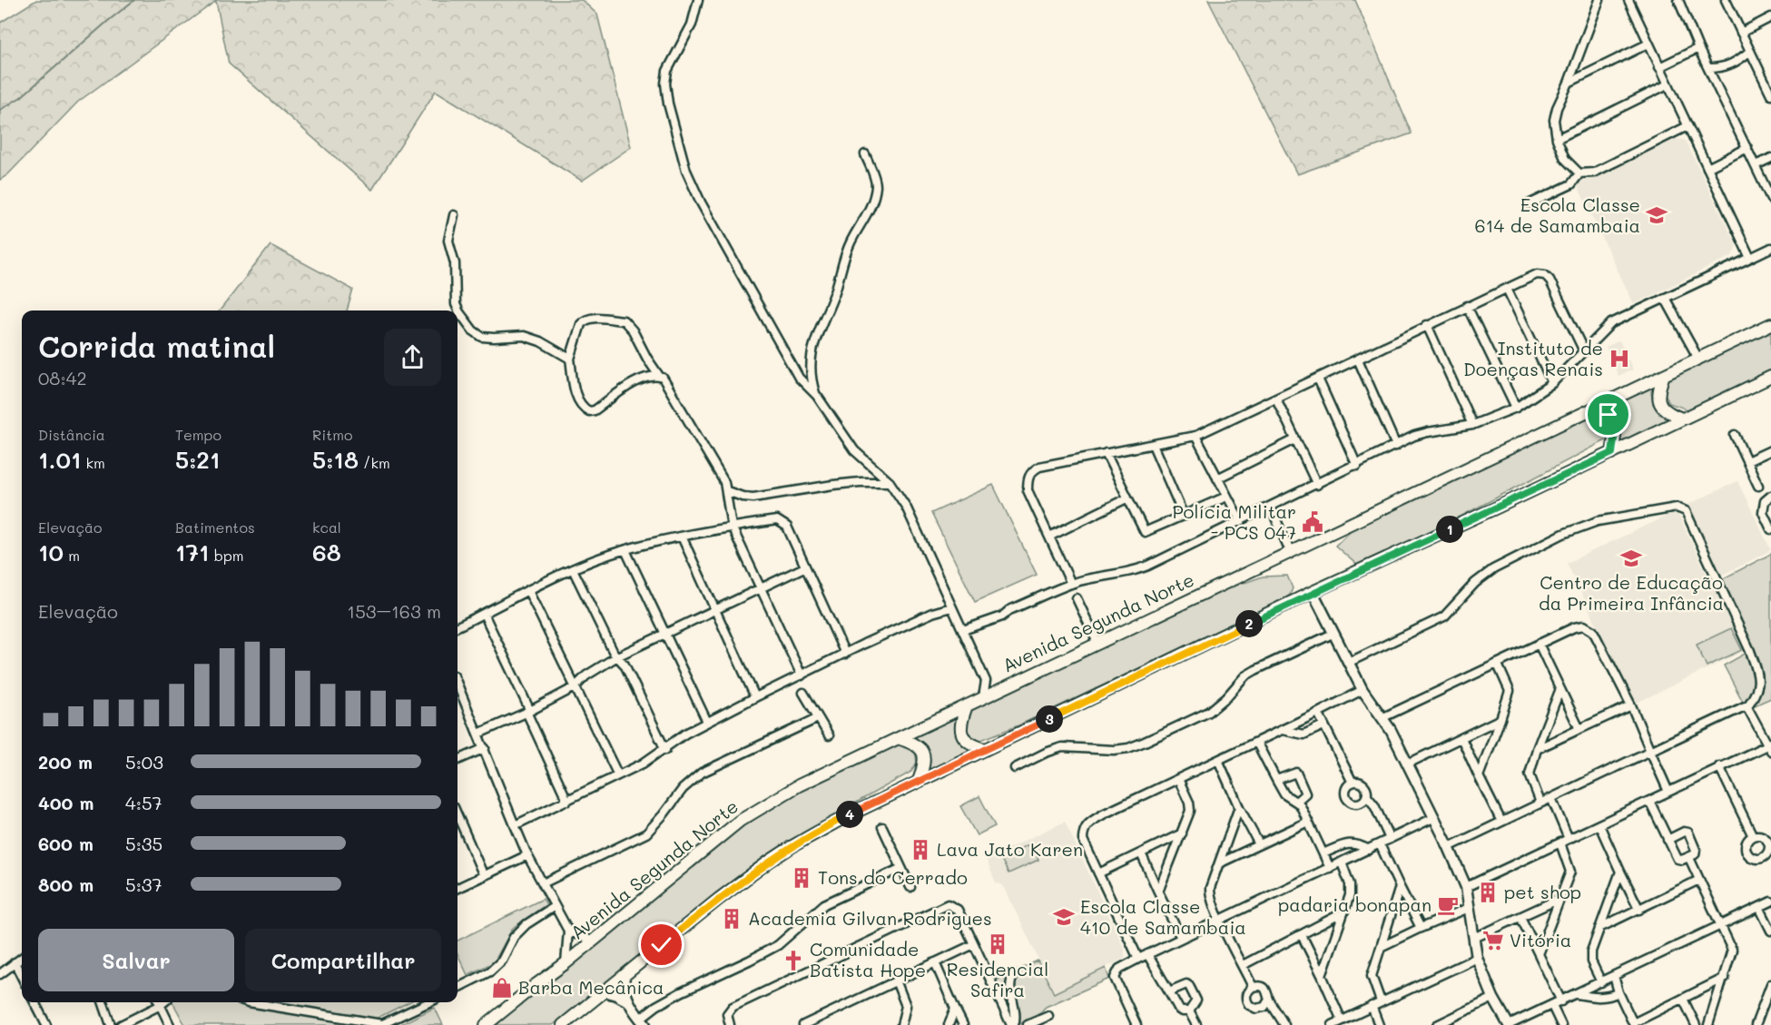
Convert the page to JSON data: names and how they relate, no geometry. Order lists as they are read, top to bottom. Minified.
{"streets":{"main road":["Avenida Segunda Norte"]},"places":{"school or university":["Escola Classe 614 de Samambaia","Centro de Educação da Primeira Infância","Escola Classe 410 de Samambaia"],"hospital":["Instituto de Doenças Renais"],"public building":["Polícia Militar - PCS 047"],"building":["Lava Jato Karen","Tons do Cerrado","pet shop","Academia Gilvan Rodrigues","Residencial Safira"],"cafe":["padaria bonapan"],"supermarket":["Vitória"],"church":["Comunidade Batista Hope"],"shop":["Barba Mecânica"]},"page":{"heading":["Corrida matinal","08:42"],"stats":[["Distância","1.01 km"],["Tempo","5:21"],["Ritmo","5:18 /km"],["Elevação","10 m"],["Batimentos","171 bpm"],["kcal","68"]],"pins":["1","2","3","4"],"chart":["Elevação","153–163 m"],"list":[{"name":"200 m","note":"5:03"},{"name":"400 m","note":"4:57"},{"name":"600 m","note":"5:35"},{"name":"800 m","note":"5:37"}],"buttons":["Salvar","Compartilhar"]}}
